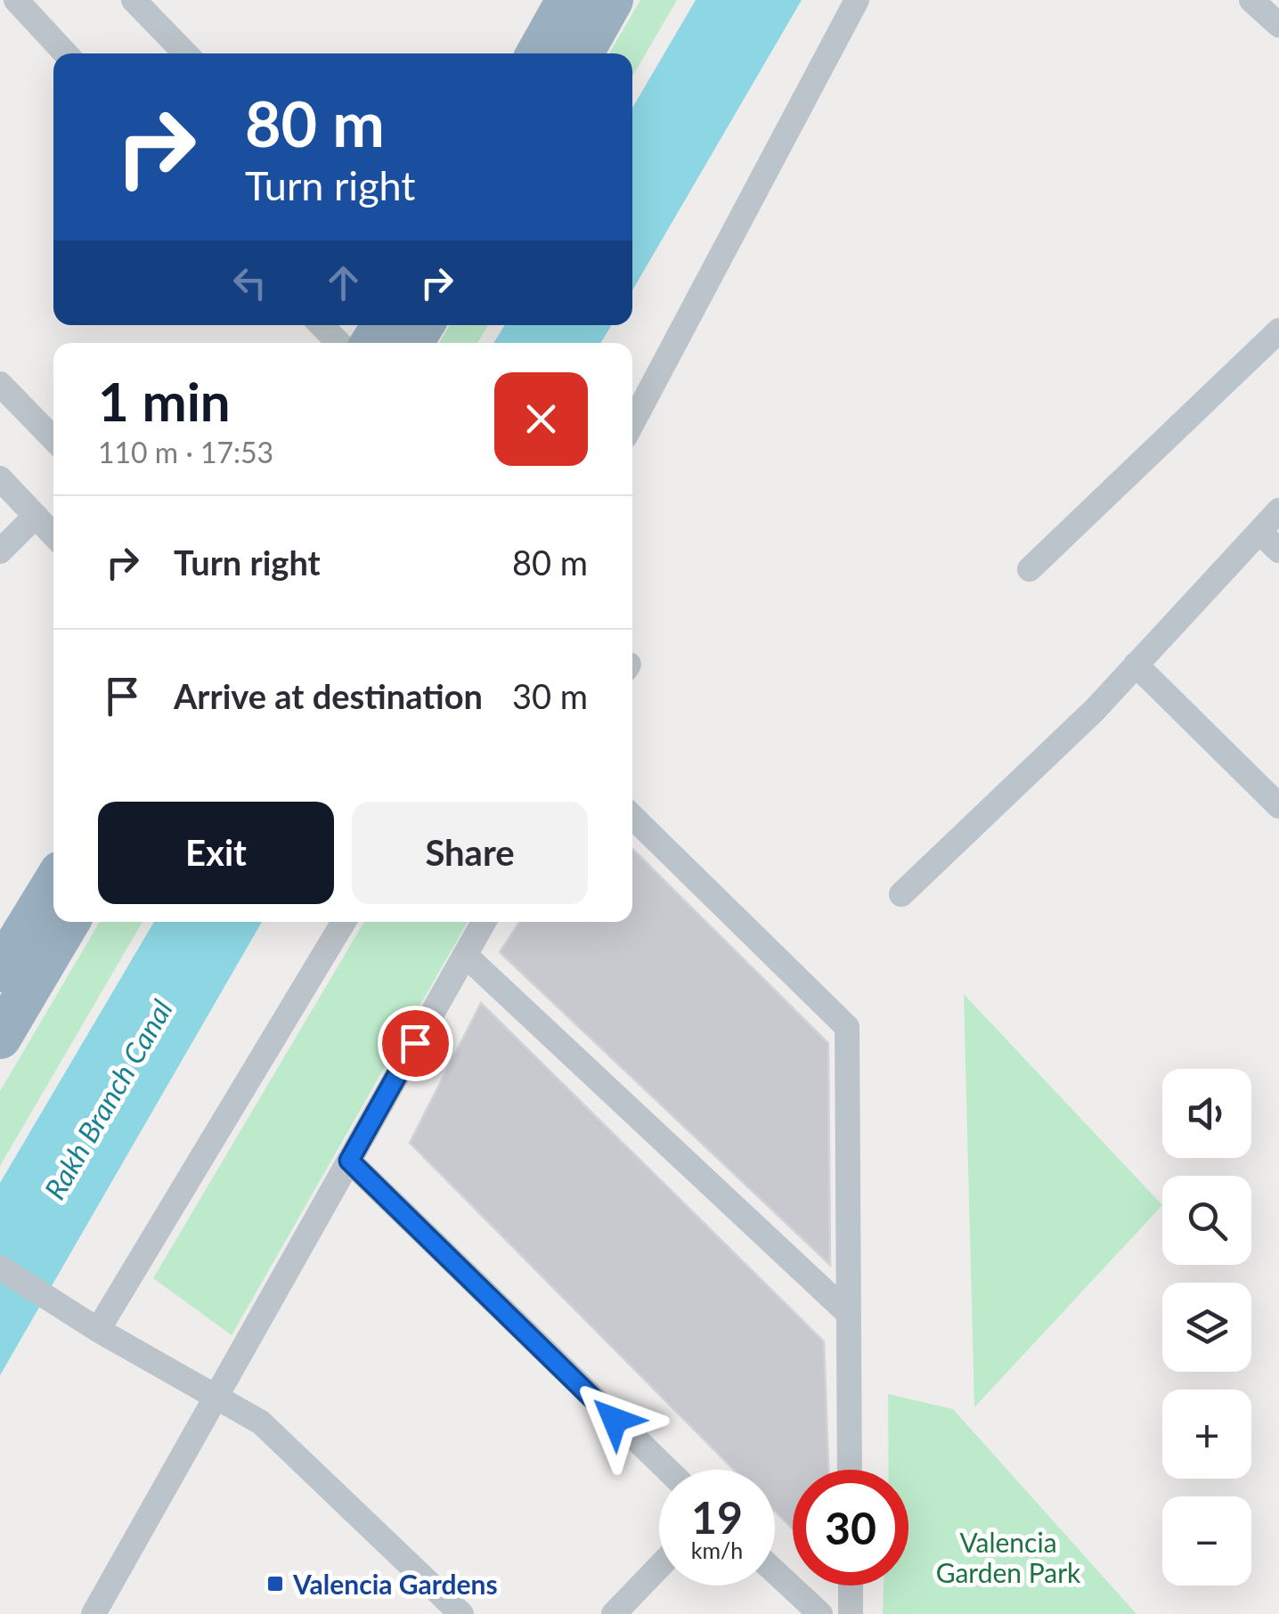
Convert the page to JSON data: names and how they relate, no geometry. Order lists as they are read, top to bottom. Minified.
{"water":["Rakh Branch Canal"],"parks":["Valencia Garden Park"],"places":{"transit":["Valencia Gardens"]},"page":{"turn":["80 m","Turn right"],"heading":["1 min","110 m · 17:53"],"list":[{"name":"Turn right","value":"80 m"},{"name":"Arrive at destination","value":"30 m"}],"buttons":["Exit","Share"],"map_buttons":["+","−"],"speed":"19 km/h","limit":"30"}}
